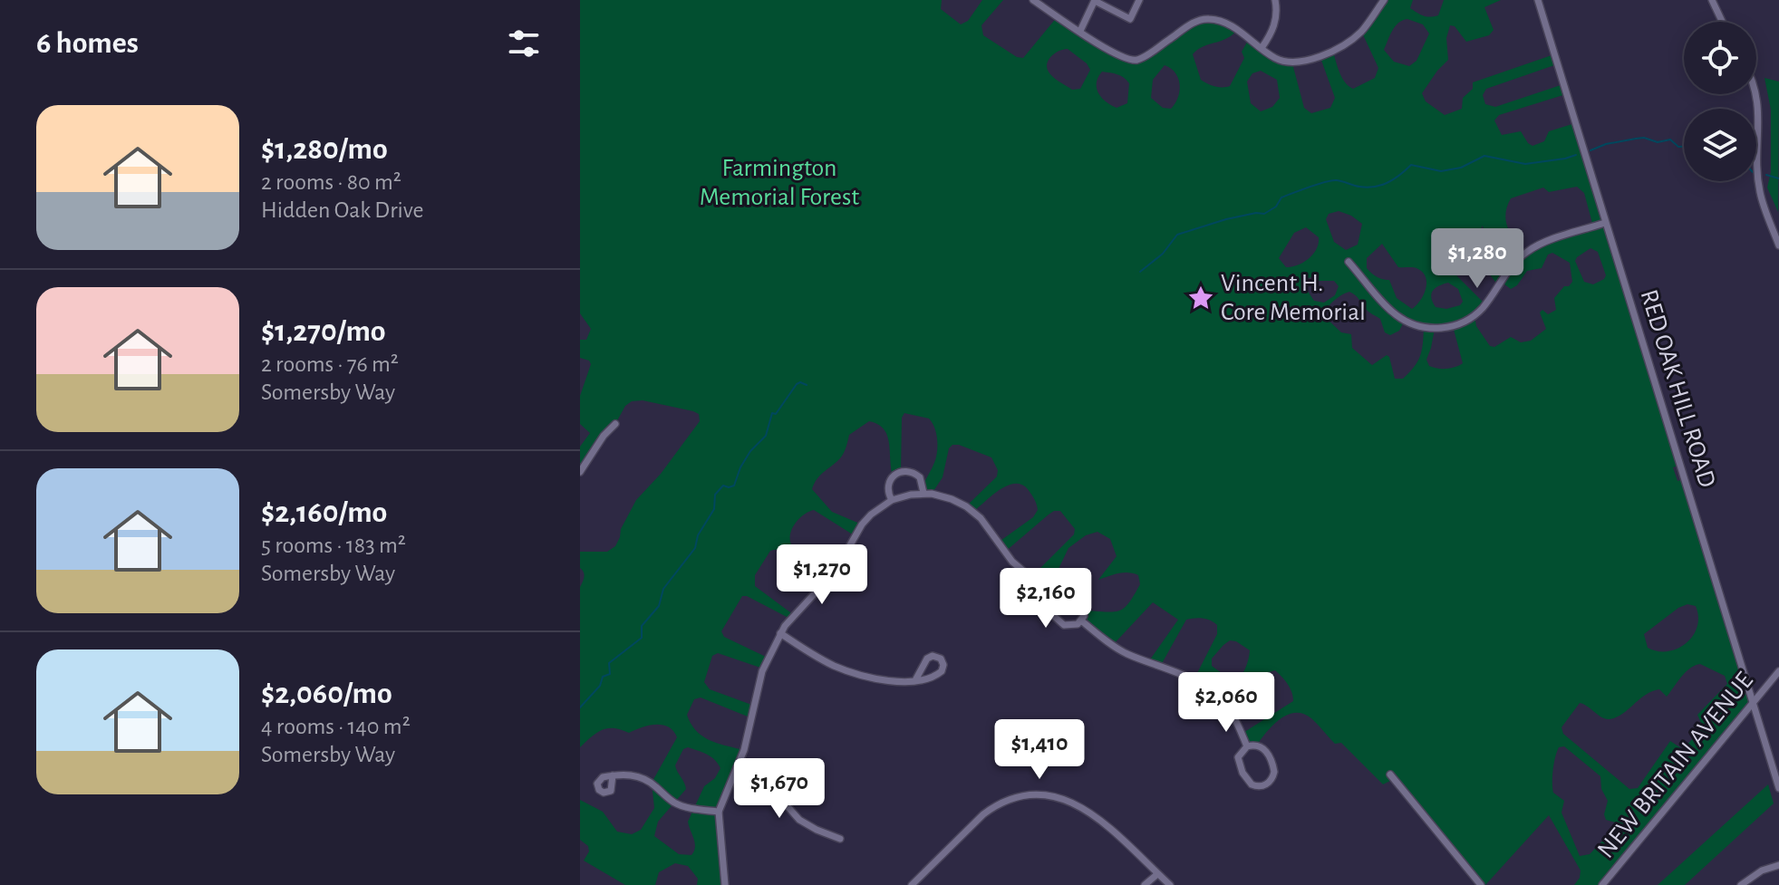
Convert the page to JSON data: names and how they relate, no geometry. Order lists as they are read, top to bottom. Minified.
{"streets":{"street":["RED OAK HILL ROAD","NEW BRITAIN AVENUE"]},"crossings":[["RED OAK HILL ROAD","NEW BRITAIN AVENUE"]],"parks":["Farmington Memorial Forest"],"places":{"place":["Vincent H. Core Memorial"]},"page":{"heading":"6 homes","list":[{"name":"$1,280/mo","note":"2 rooms · 80 m² · Hidden Oak Drive"},{"name":"$1,270/mo","note":"2 rooms · 76 m² · Somersby Way"},{"name":"$2,160/mo","note":"5 rooms · 183 m² · Somersby Way"},{"name":"$2,060/mo","note":"4 rooms · 140 m² · Somersby Way"}],"price":["$1,280","$1,270","$2,160","$2,060","$1,410","$1,670"]}}
